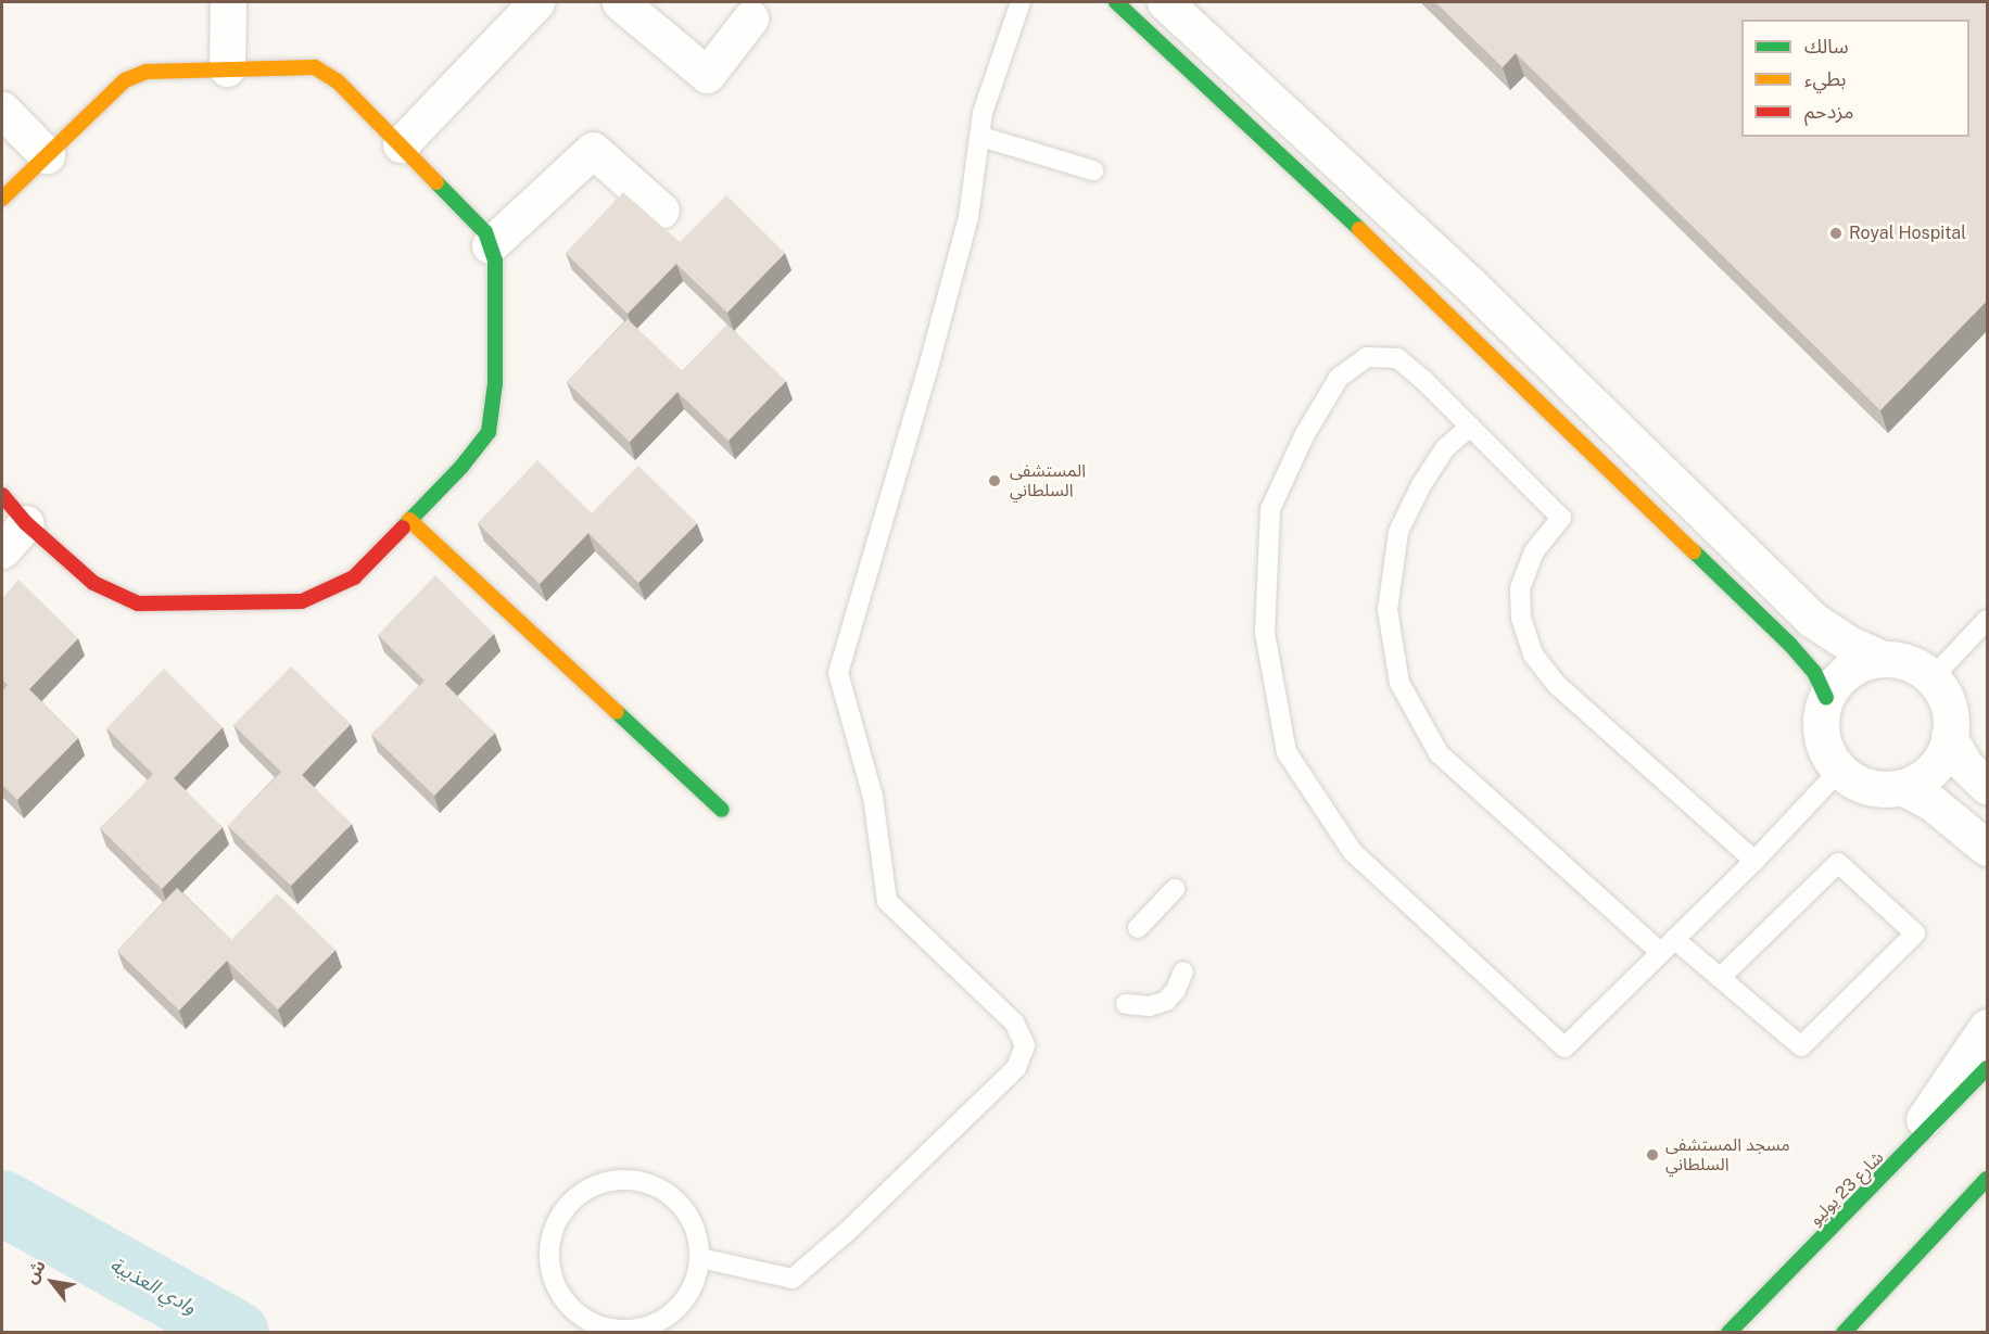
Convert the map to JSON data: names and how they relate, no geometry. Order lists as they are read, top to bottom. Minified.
{"streets":{"street":["شارع 23 يوليو"]},"water":["وادي العذيبة"],"places":["Royal Hospital","المستشفى السلطاني","مسجد المستشفى السلطاني"],"legend":["سالك","بطيء","مزدحم"],"north":"top left"}
